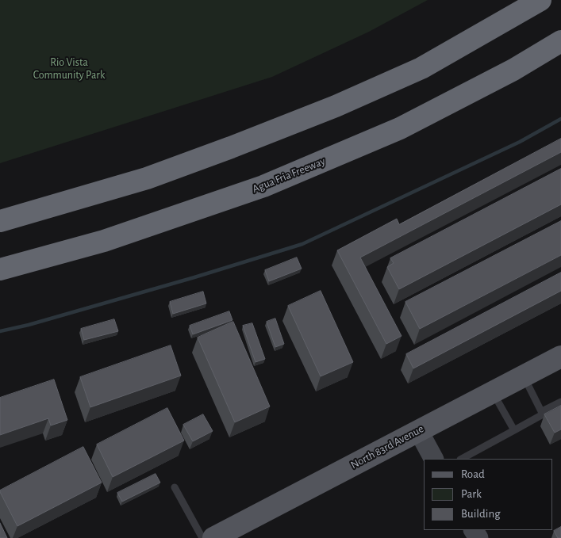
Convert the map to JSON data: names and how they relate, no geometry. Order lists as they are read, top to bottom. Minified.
{"streets":{"highway":["Agua Fria Freeway"],"main road":["North 83rd Avenue"]},"parks":["Rio Vista Community Park"],"legend":["Road","Park","Building"]}
